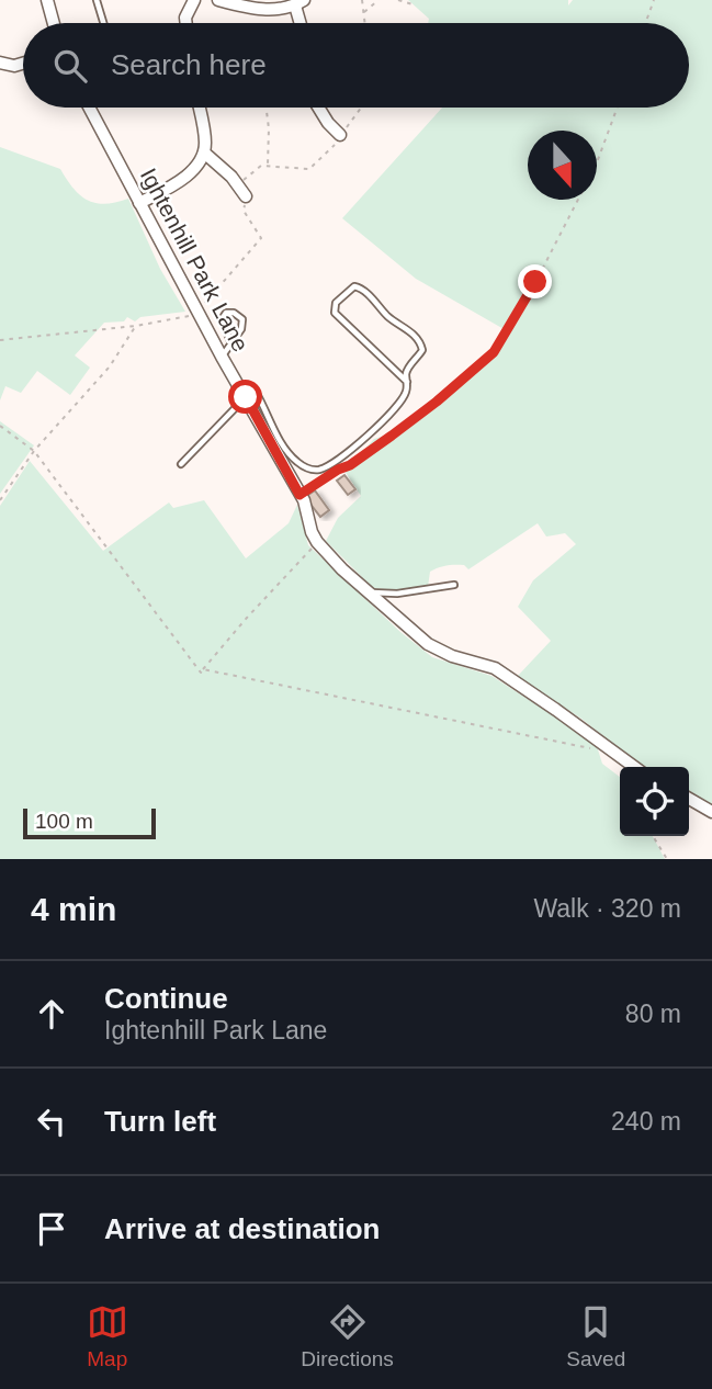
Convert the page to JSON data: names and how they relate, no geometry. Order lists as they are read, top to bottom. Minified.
{"streets":{"street":["Ightenhill Park Lane"]},"scale_bar":"100 m","north":"bottom","page":{"search":"Search here","scale":"100 m","heading":["4 min","Walk · 320 m"],"list":[["Continue","Ightenhill Park Lane","80 m"],["Turn left","240 m"],"Arrive at destination"],"nav":["Map","Directions","Saved"]}}
